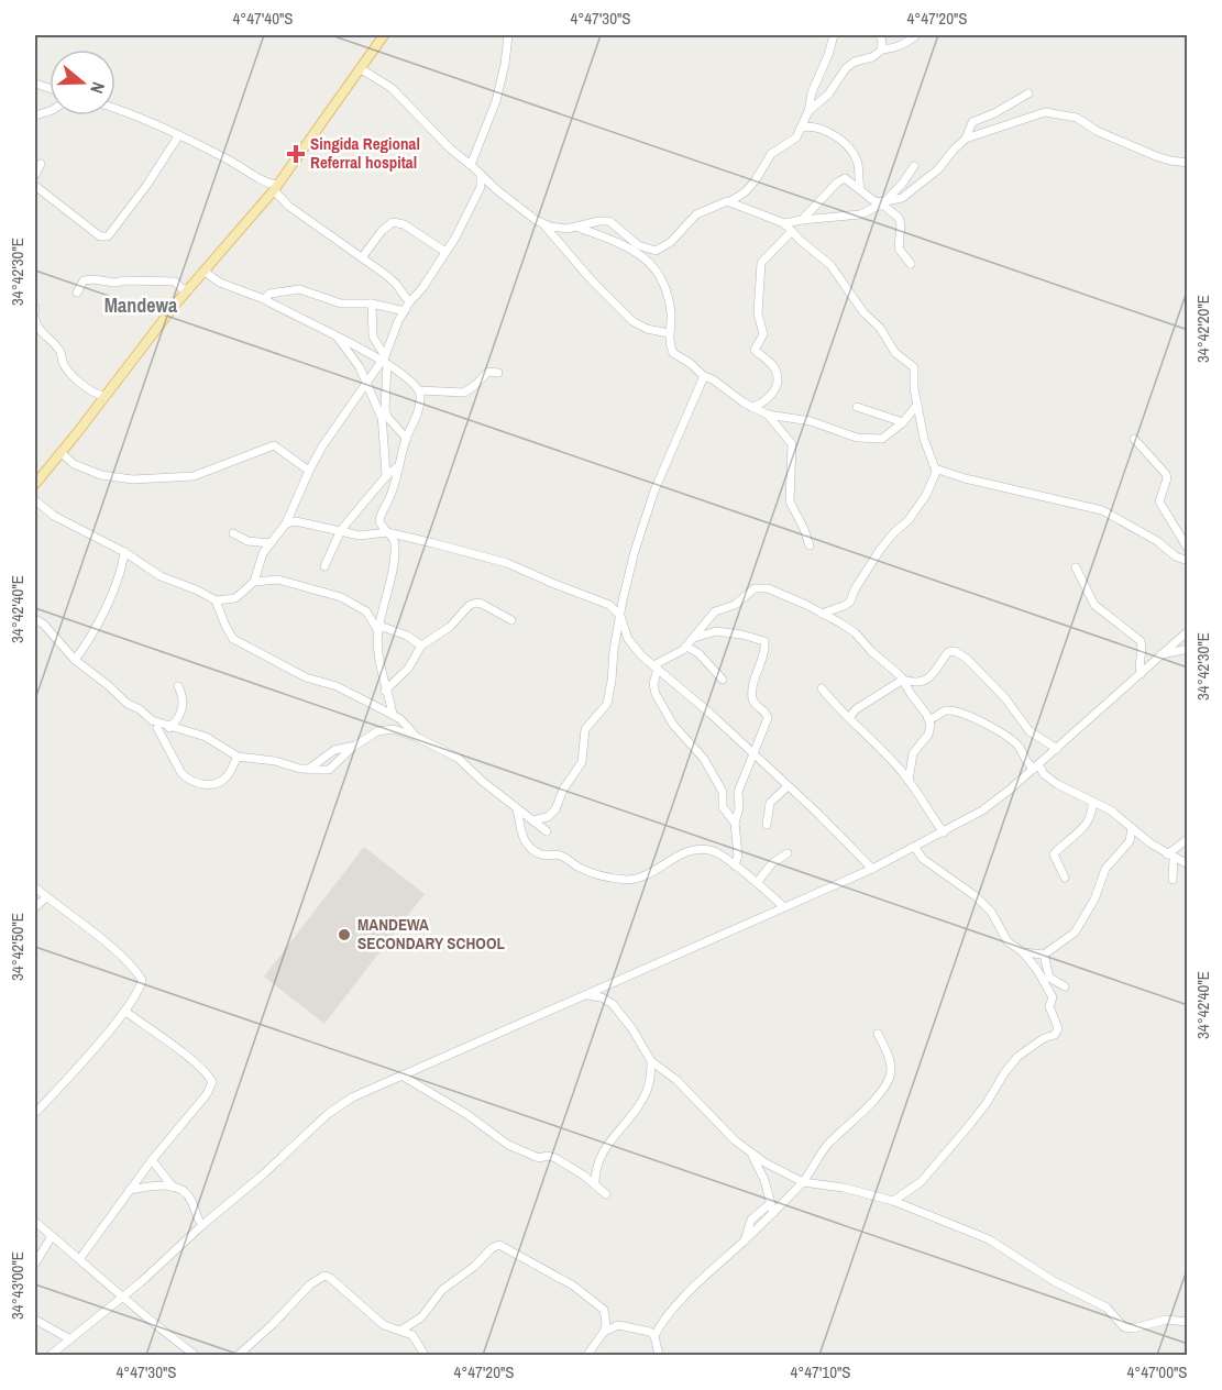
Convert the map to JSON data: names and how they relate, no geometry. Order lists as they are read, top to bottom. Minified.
{"districts":["Mandewa"],"places":{"health":["Singida Regional Referral hospital"],"other":["MANDEWA SECONDARY SCHOOL"]},"north":"right","coordinates":["4°47'40\"S","4°47'30\"S","4°47'20\"S","34°42'30\"E","34°42'20\"E","34°42'40\"E","34°42'50\"E","34°43'00\"E","4°47'10\"S","4°47'00\"S"]}
